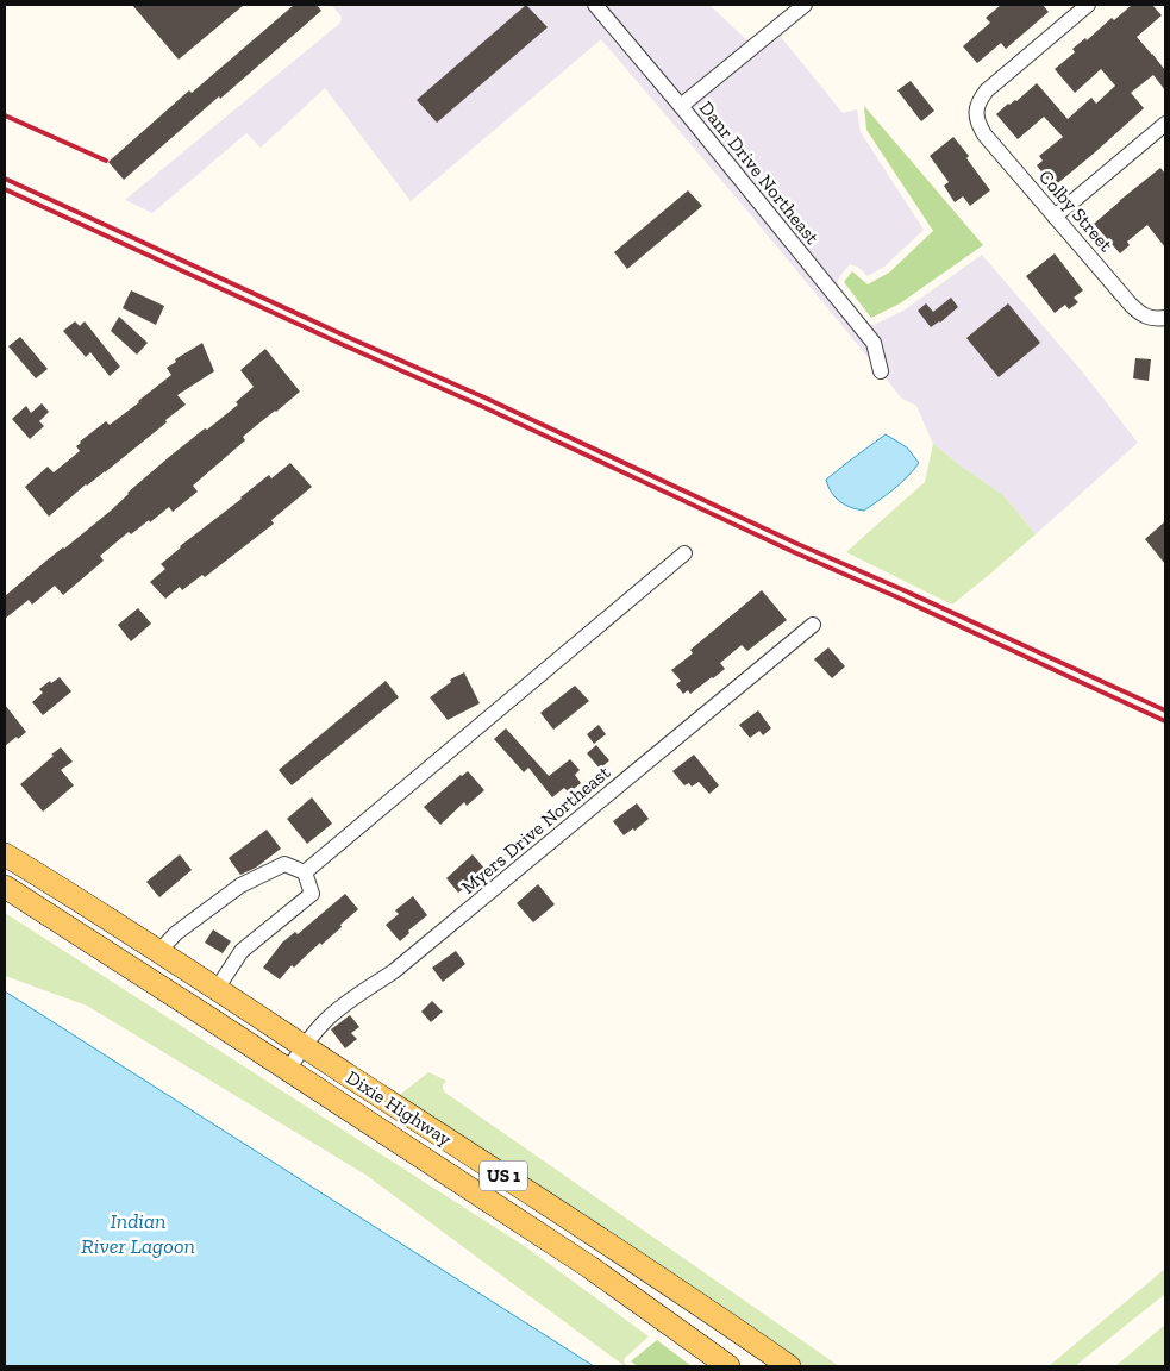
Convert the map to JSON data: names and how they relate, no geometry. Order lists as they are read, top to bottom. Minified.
{"streets":{"main road":["Dixie Highway","US 1"],"street":["Danr Drive Northeast","Colby Street","Myers Drive Northeast"]},"crossings":[["Myers Drive Northeast","Dixie Highway"]],"water":["Indian River Lagoon"]}
